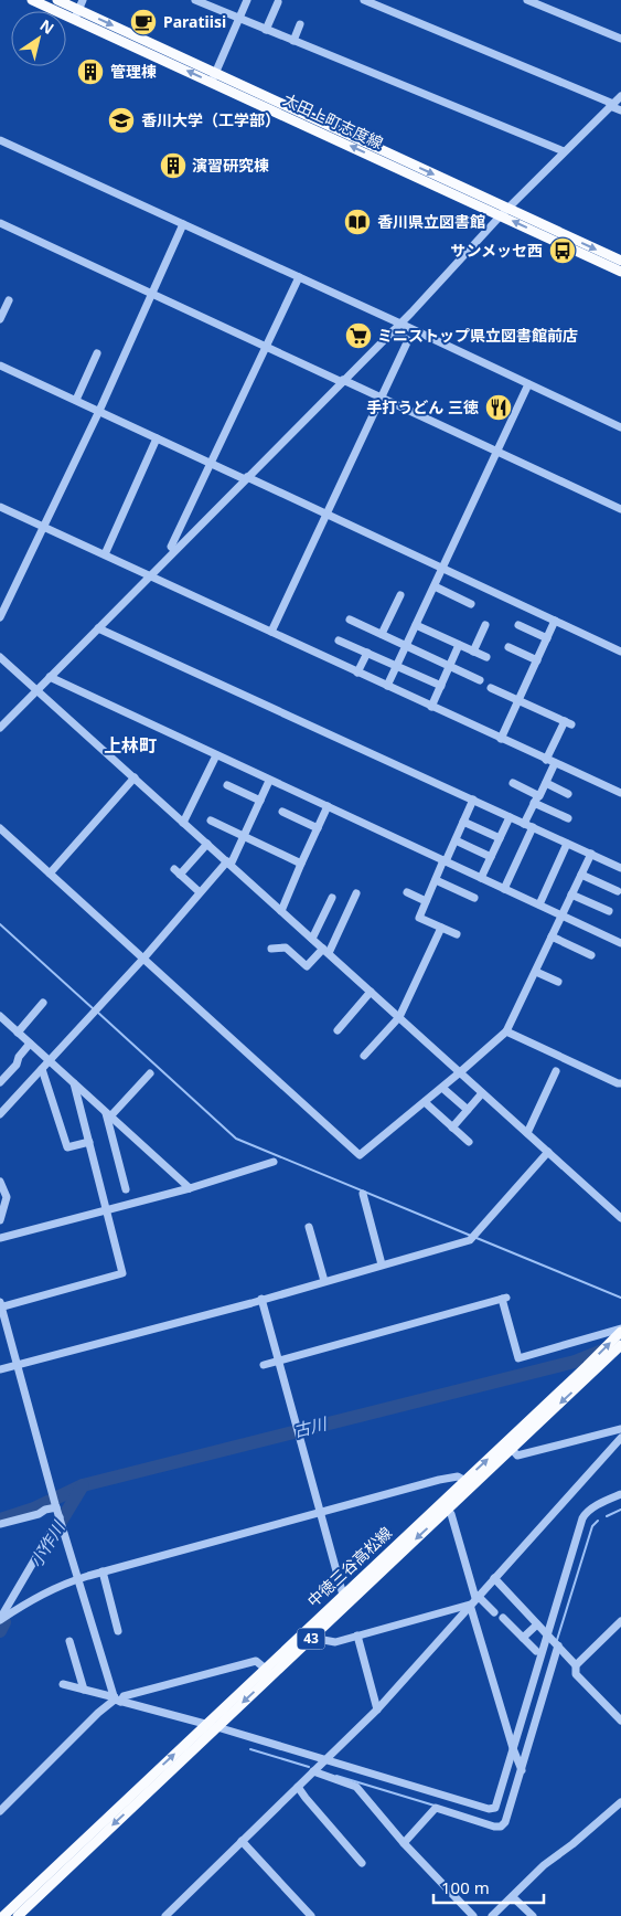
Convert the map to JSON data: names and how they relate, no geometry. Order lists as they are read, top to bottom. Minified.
{"streets":{"main road":["太田上町志度線","中徳三谷高松線","43"]},"districts":["上林町"],"water":["古川","小作川"],"places":{"cafe":["Paratiisi"],"building":["管理棟","演習研究棟"],"school or university":["香川大学（工学部）"],"library":["香川県立図書館"],"bus stop":["サンメッセ西"],"supermarket":["ミニストップ県立図書館前店"],"restaurant":["手打うどん 三徳"]},"scale_bar":"100 m","north":"top right"}
